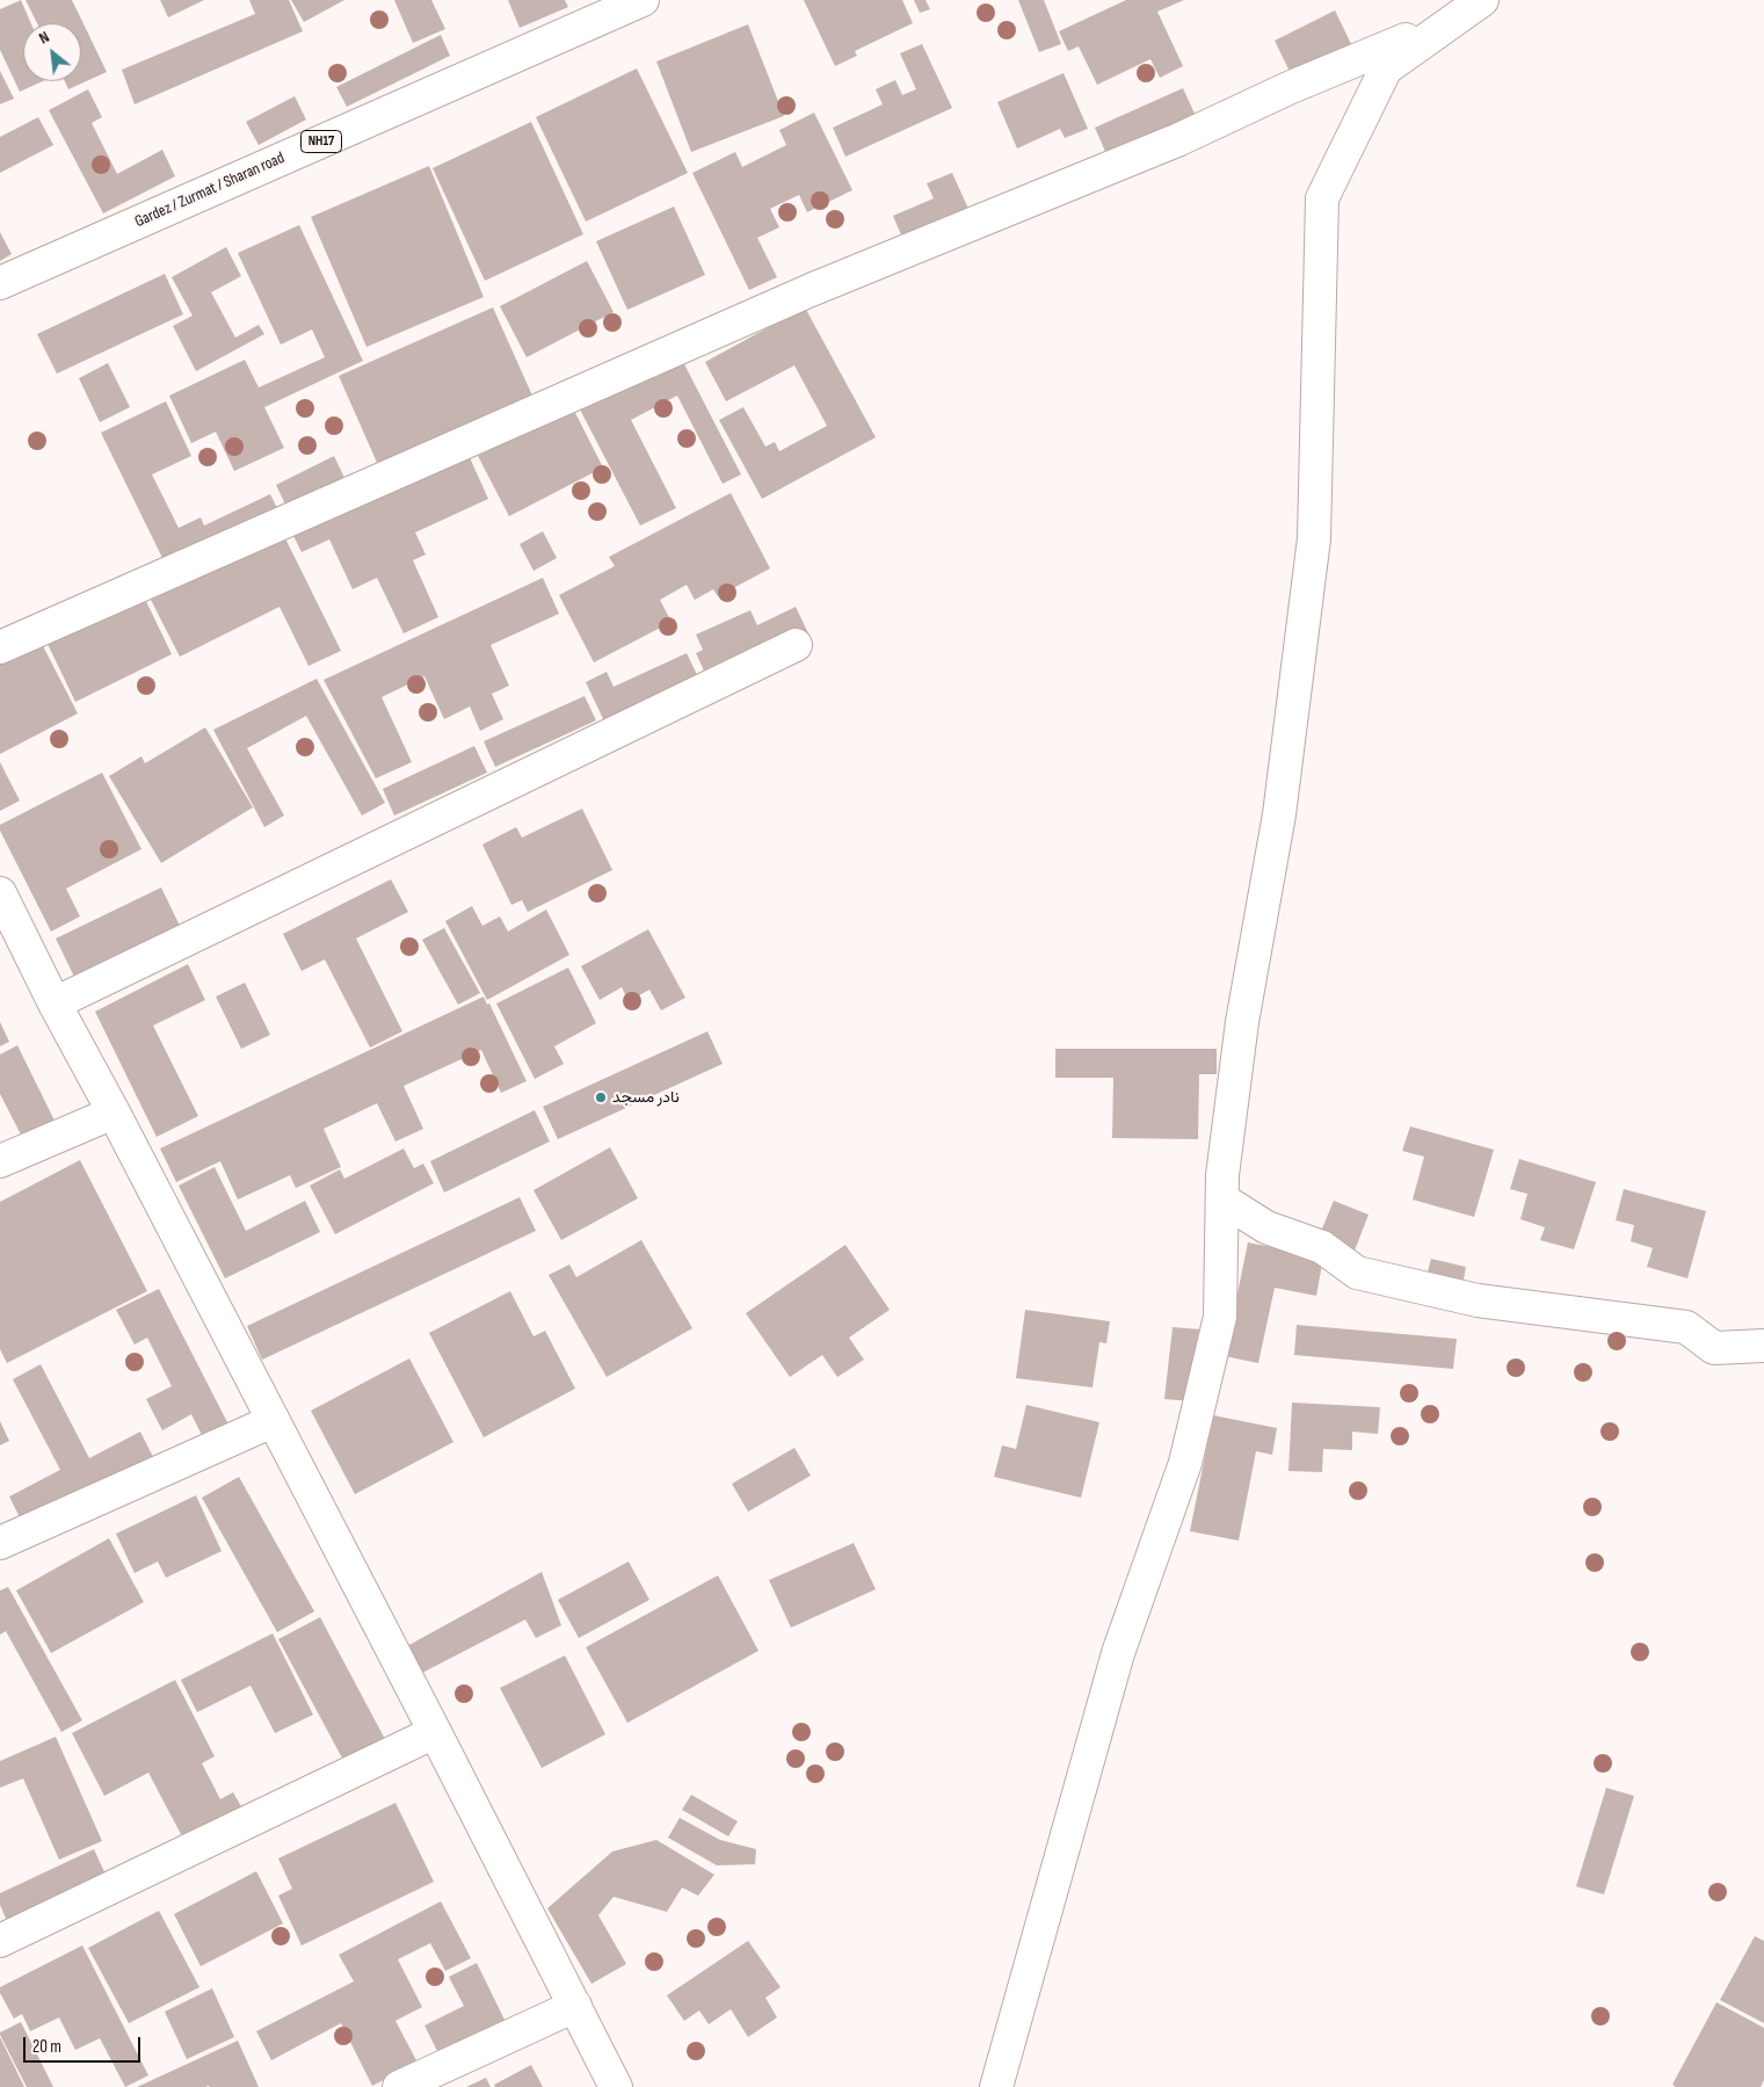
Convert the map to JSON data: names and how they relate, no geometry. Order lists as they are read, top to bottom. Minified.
{"streets":{"main road":["NH17","Gardez / Zurmat / Sharan road"]},"places":["نادر مسجد"],"scale_bar":"20 m","north":"top left"}
